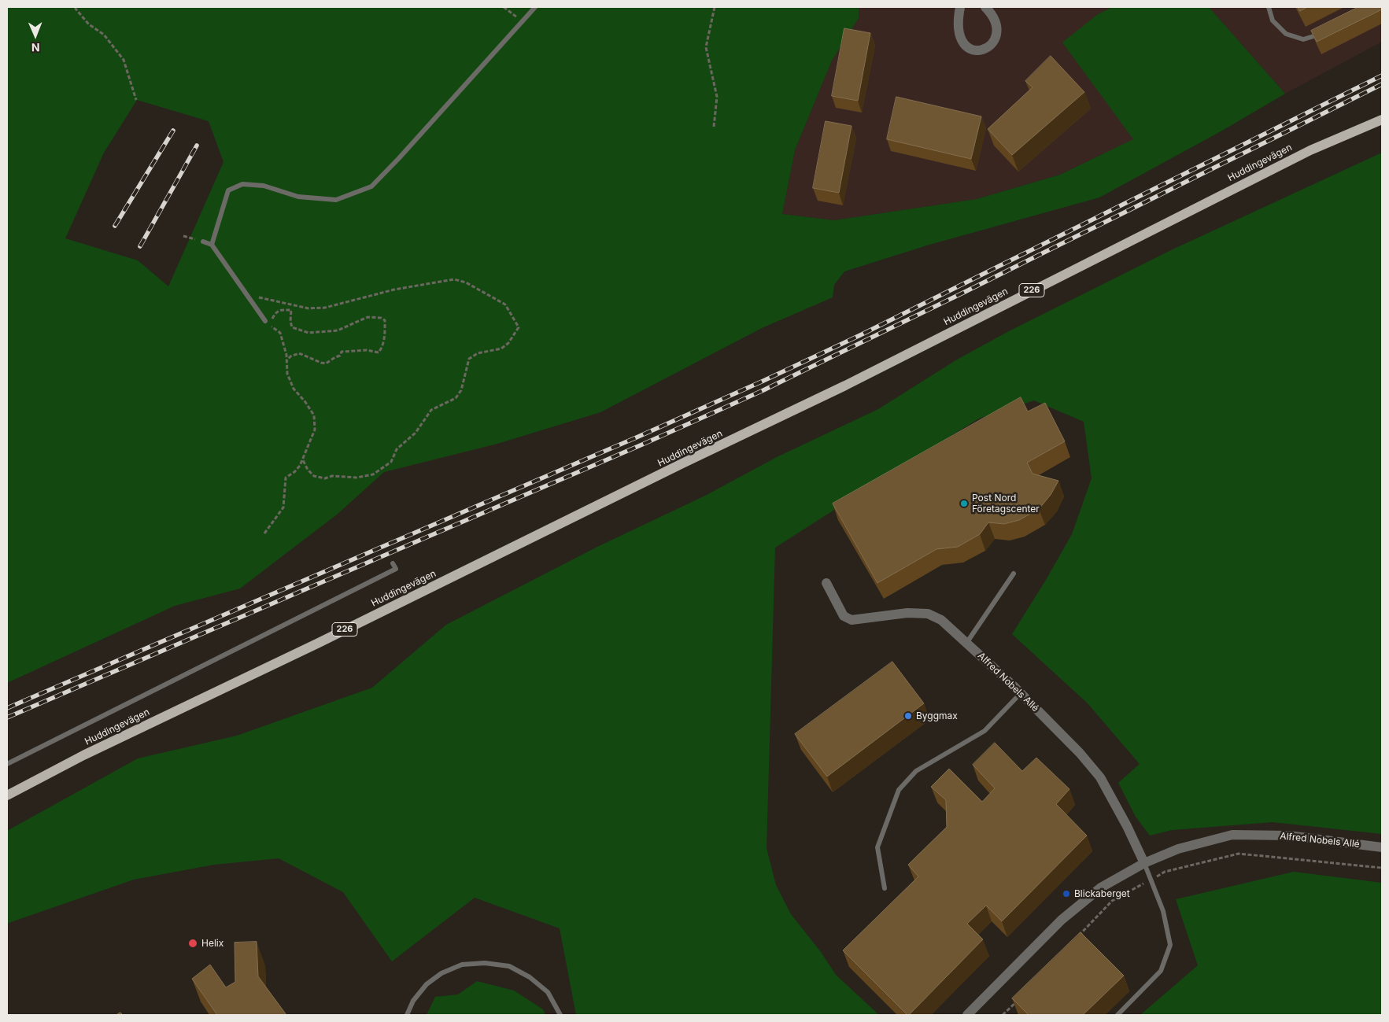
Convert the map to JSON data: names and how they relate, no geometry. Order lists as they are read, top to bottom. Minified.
{"streets":{"main road":["Huddingevägen","226"],"street":["Alfred Nobels Allé"]},"places":["Post Nord Företagscenter","Byggmax","Blickaberget","Helix"],"north":"bottom"}
